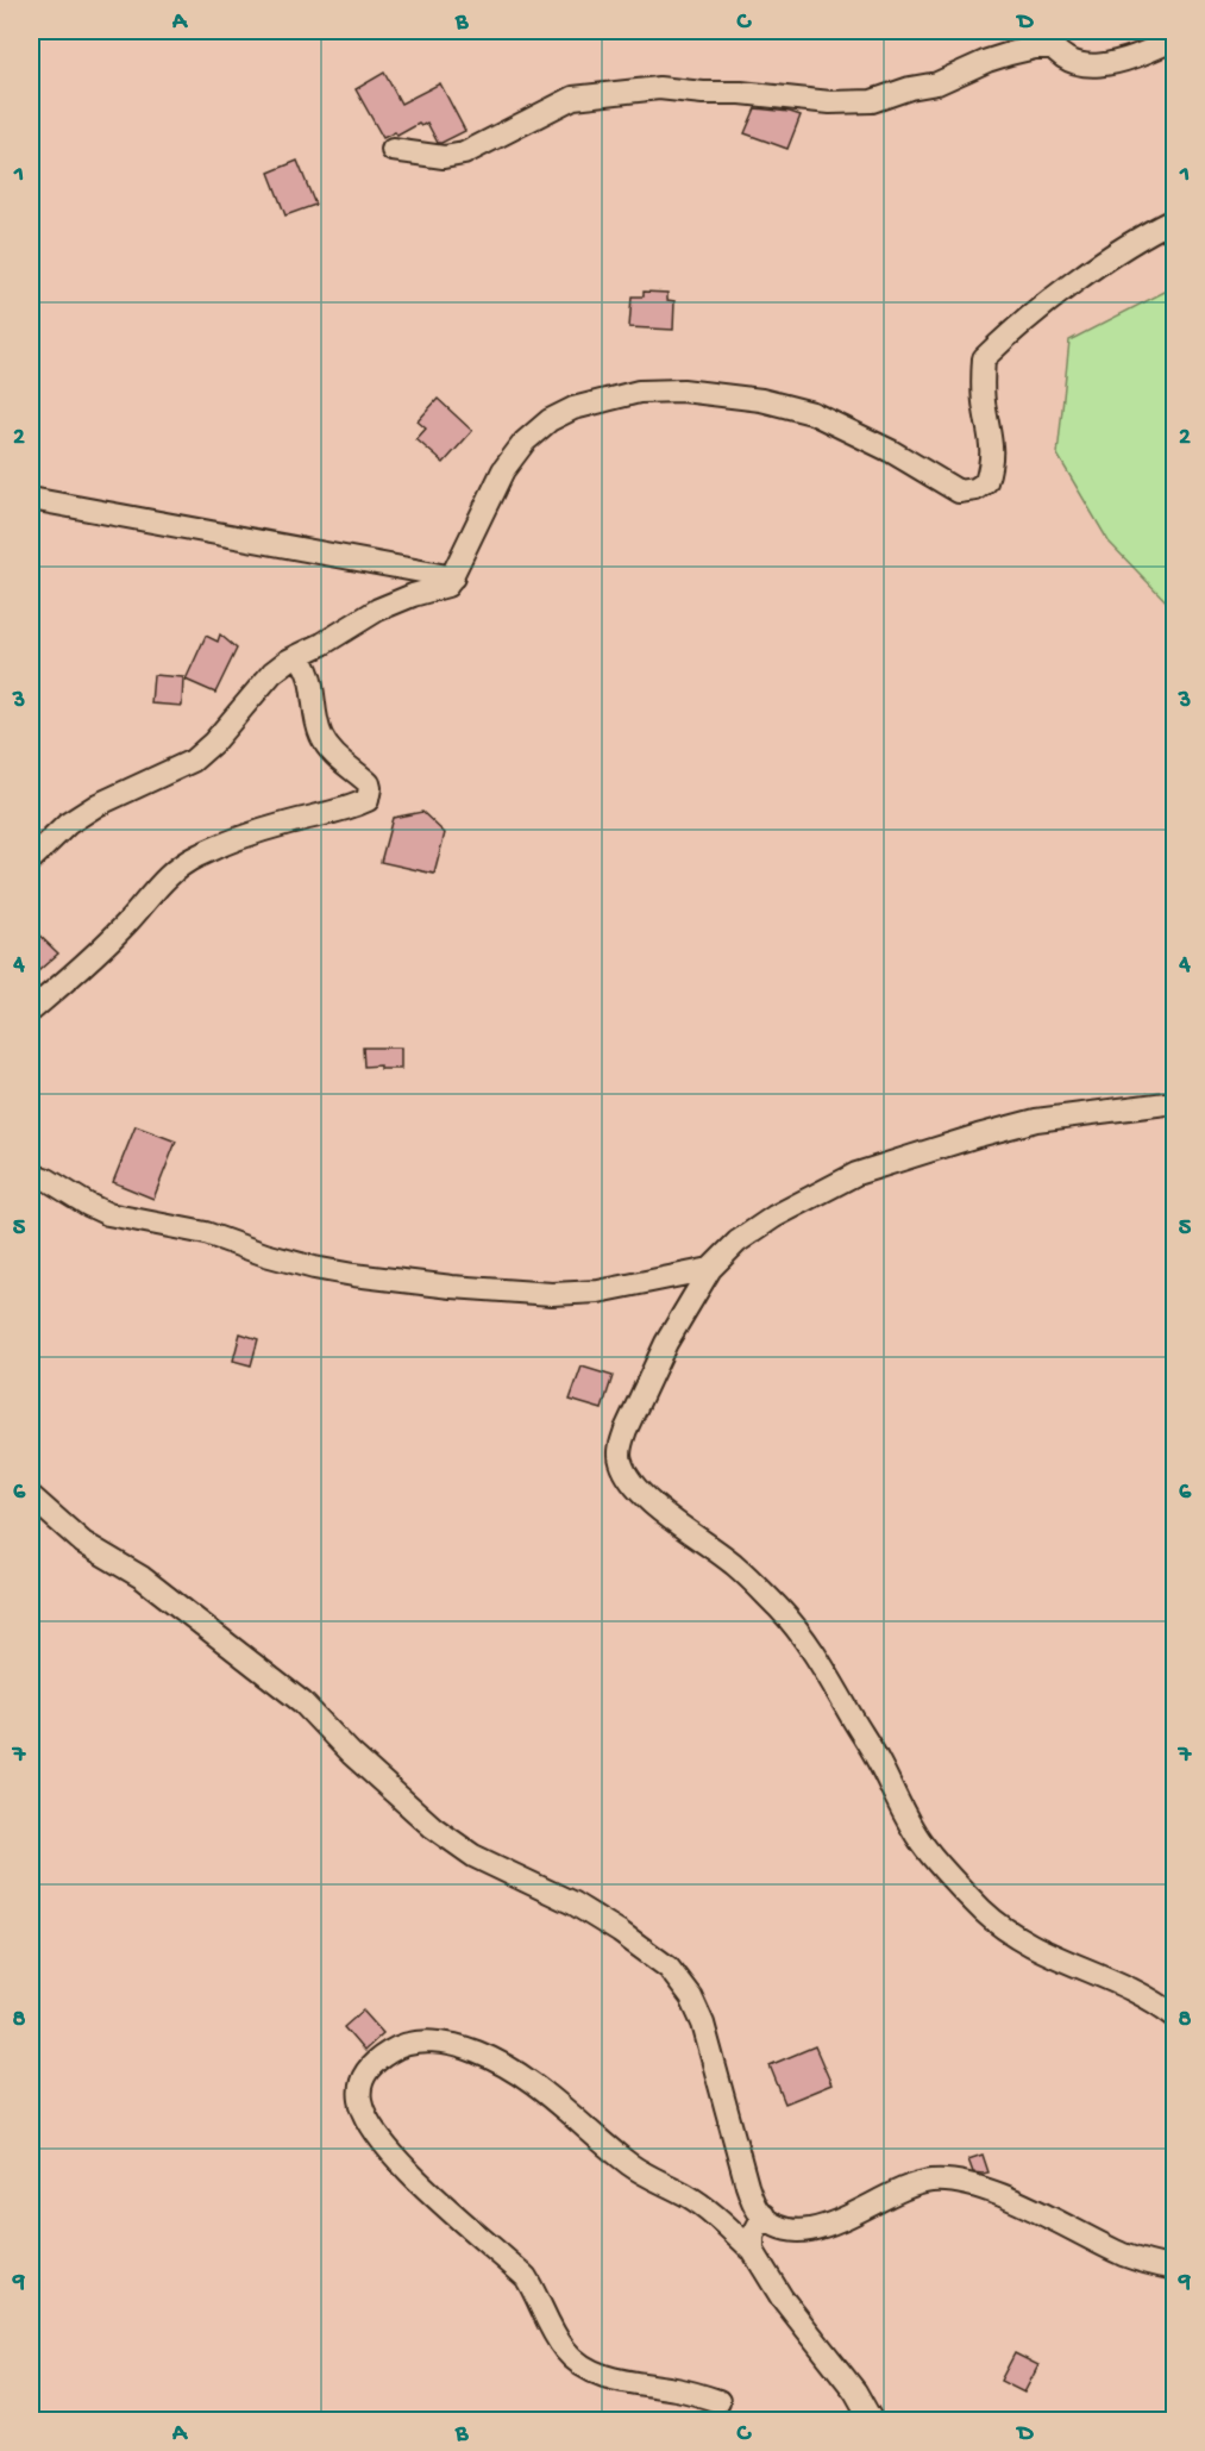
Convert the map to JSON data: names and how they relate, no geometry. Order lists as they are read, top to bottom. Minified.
{"grid":{"columns":["A","B","C","D"],"rows":["1","2","3","4","5","6","7","8","9"]}}
